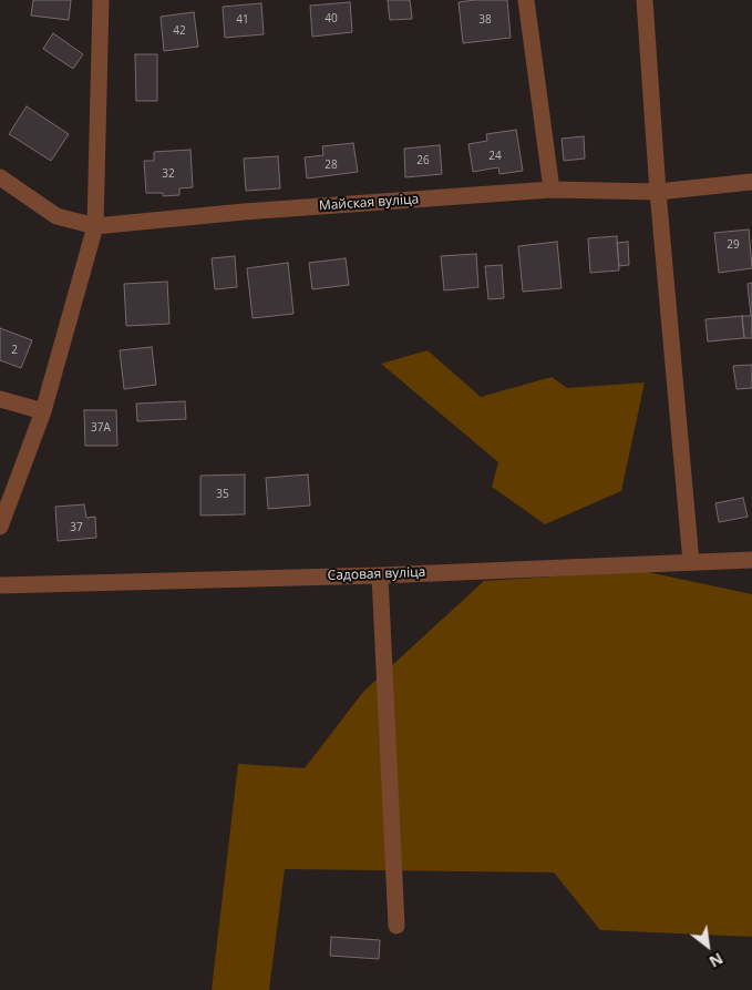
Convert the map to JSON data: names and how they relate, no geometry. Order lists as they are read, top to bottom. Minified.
{"streets":{"street":["Майская вуліца","Садовая вуліца"]},"house_numbers":["40","41","38","42","24","26","28","32","29","2","37А","35","37"],"north":"bottom right"}
